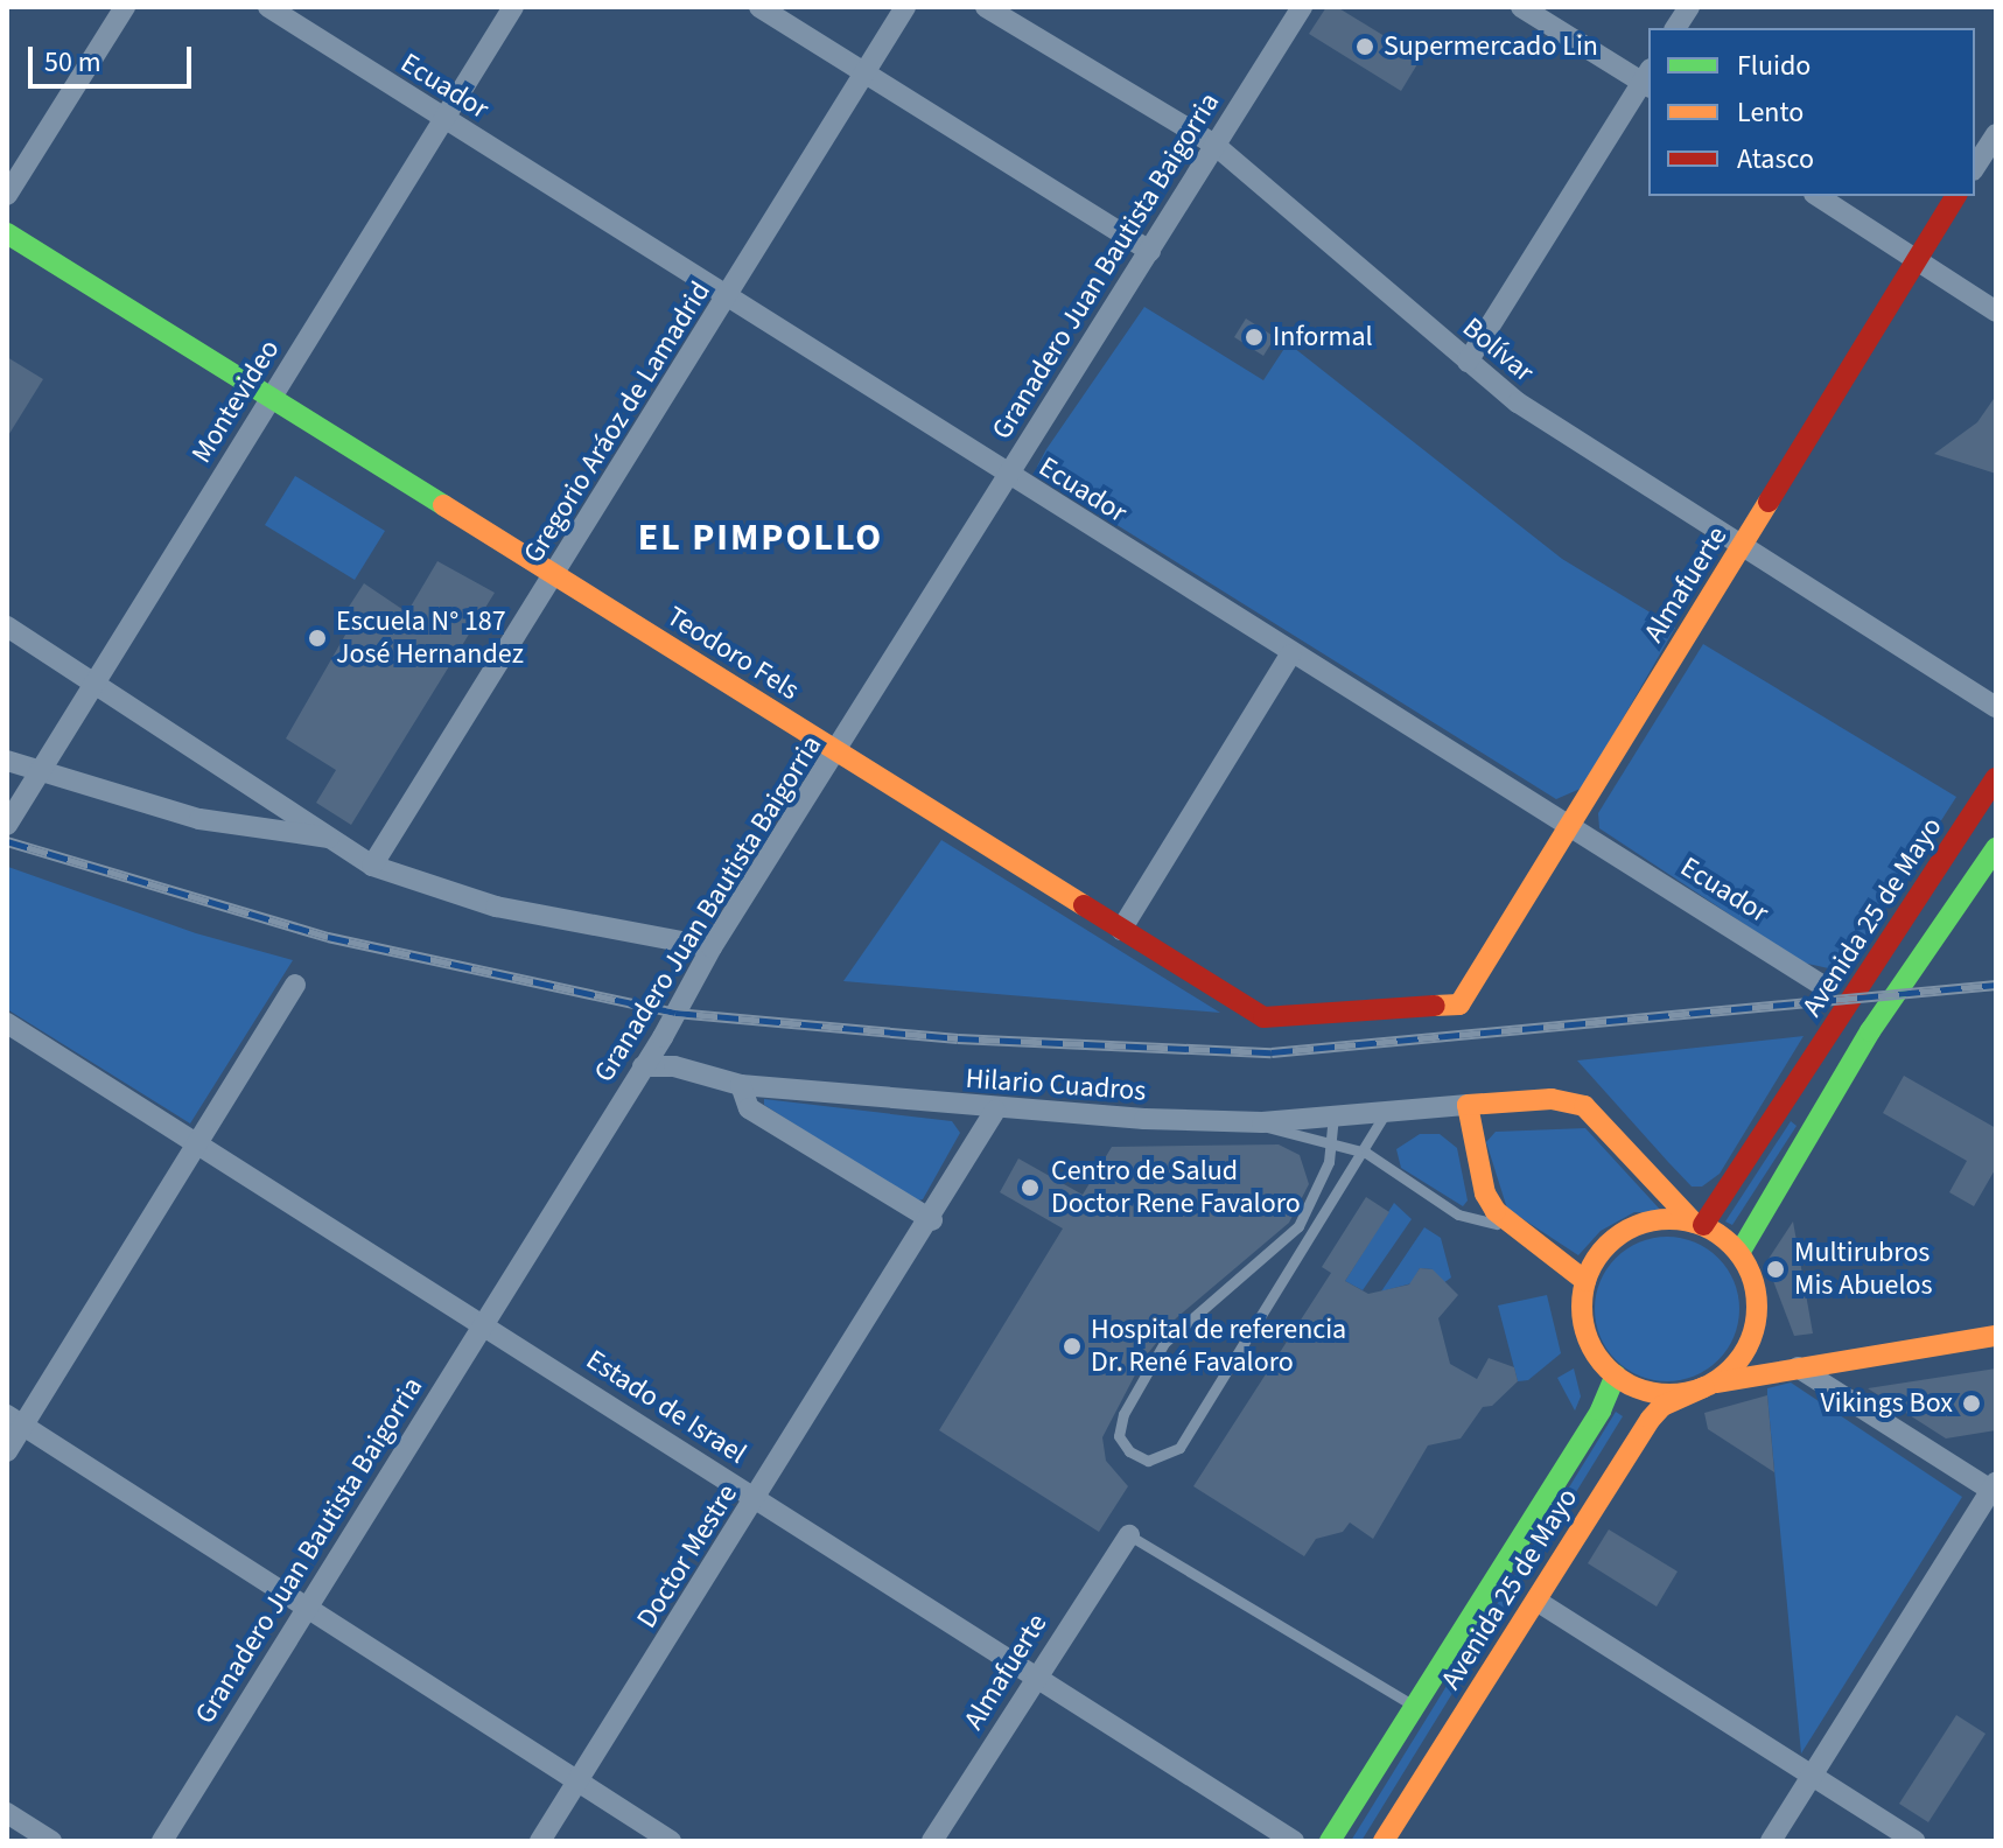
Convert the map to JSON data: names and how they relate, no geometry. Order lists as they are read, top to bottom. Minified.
{"streets":{"street":["Ecuador","Granadero Juan Bautista Baigorria","Bolívar","Montevideo","Gregorio Aráoz de Lamadrid","Almafuerte","Teodoro Fels","Avenida 25 de Mayo","Hilario Cuadros","Estado de Israel","Doctor Mestre"]},"crossings":[["Ecuador","Granadero Juan Bautista Baigorria"],["Ecuador","Montevideo"],["Ecuador","Gregorio Aráoz de Lamadrid"],["Ecuador","Almafuerte"],["Granadero Juan Bautista Baigorria","Bolívar"],["Granadero Juan Bautista Baigorria","Teodoro Fels"],["Granadero Juan Bautista Baigorria","Hilario Cuadros"],["Granadero Juan Bautista Baigorria","Estado de Israel"],["Bolívar","Almafuerte"],["Montevideo","Teodoro Fels"],["Gregorio Aráoz de Lamadrid","Teodoro Fels"],["Almafuerte","Teodoro Fels"],["Almafuerte","Estado de Israel"],["Avenida 25 de Mayo","Hilario Cuadros"],["Hilario Cuadros","Doctor Mestre"],["Estado de Israel","Doctor Mestre"]],"districts":["EL PIMPOLLO"],"places":["Supermercado Lin","Informal","Escuela N° 187 José Hernandez","Centro de Salud Doctor Rene Favaloro","Multirubros Mis Abuelos","Hospital de referencia Dr. René Favaloro","Vikings Box"],"legend":["Fluido","Lento","Atasco"],"scale_bar":"50 m"}
